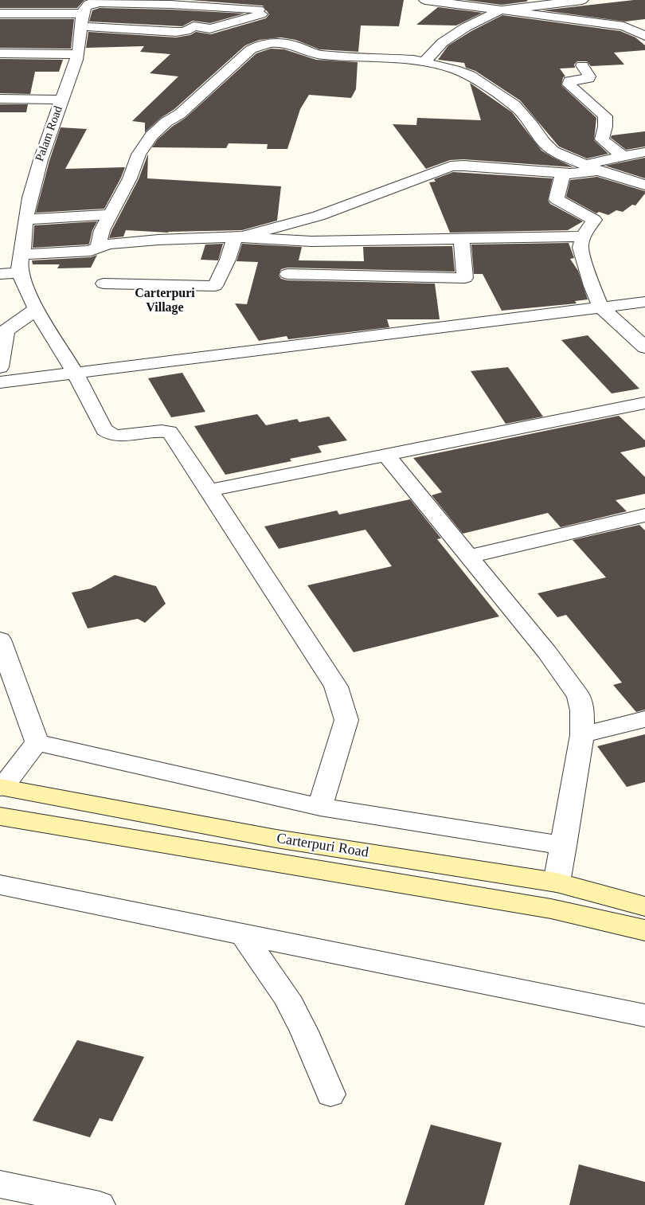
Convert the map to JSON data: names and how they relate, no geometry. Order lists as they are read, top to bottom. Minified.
{"streets":{"main road":["Carterpuri Road"],"street":["Palam Road"]},"districts":["Carterpuri Village"]}
